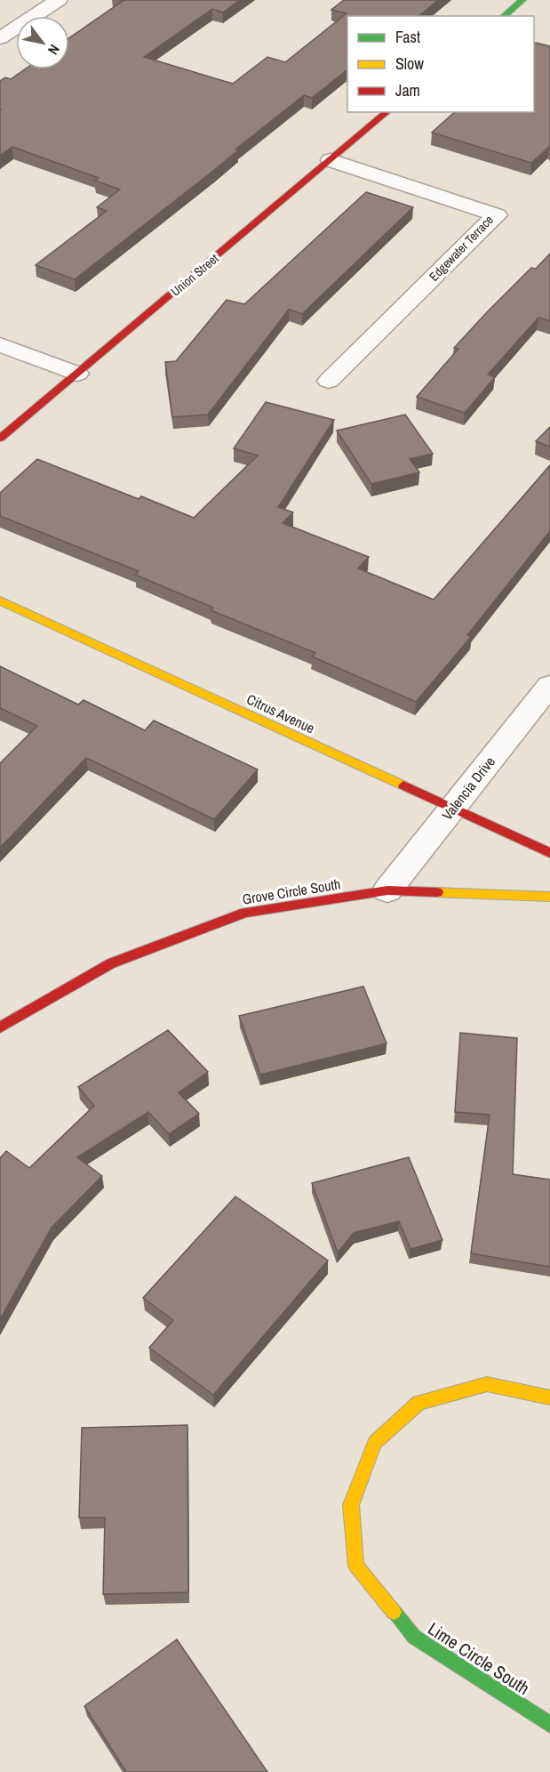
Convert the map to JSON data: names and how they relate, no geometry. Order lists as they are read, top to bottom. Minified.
{"streets":{"street":["Edgewater Terrace","Union Street","Citrus Avenue","Valencia Drive","Grove Circle South","Lime Circle South"]},"crossings":[["Edgewater Terrace","Union Street"],["Citrus Avenue","Valencia Drive"],["Valencia Drive","Grove Circle South"]],"legend":["Fast","Slow","Jam"],"north":"bottom right"}
